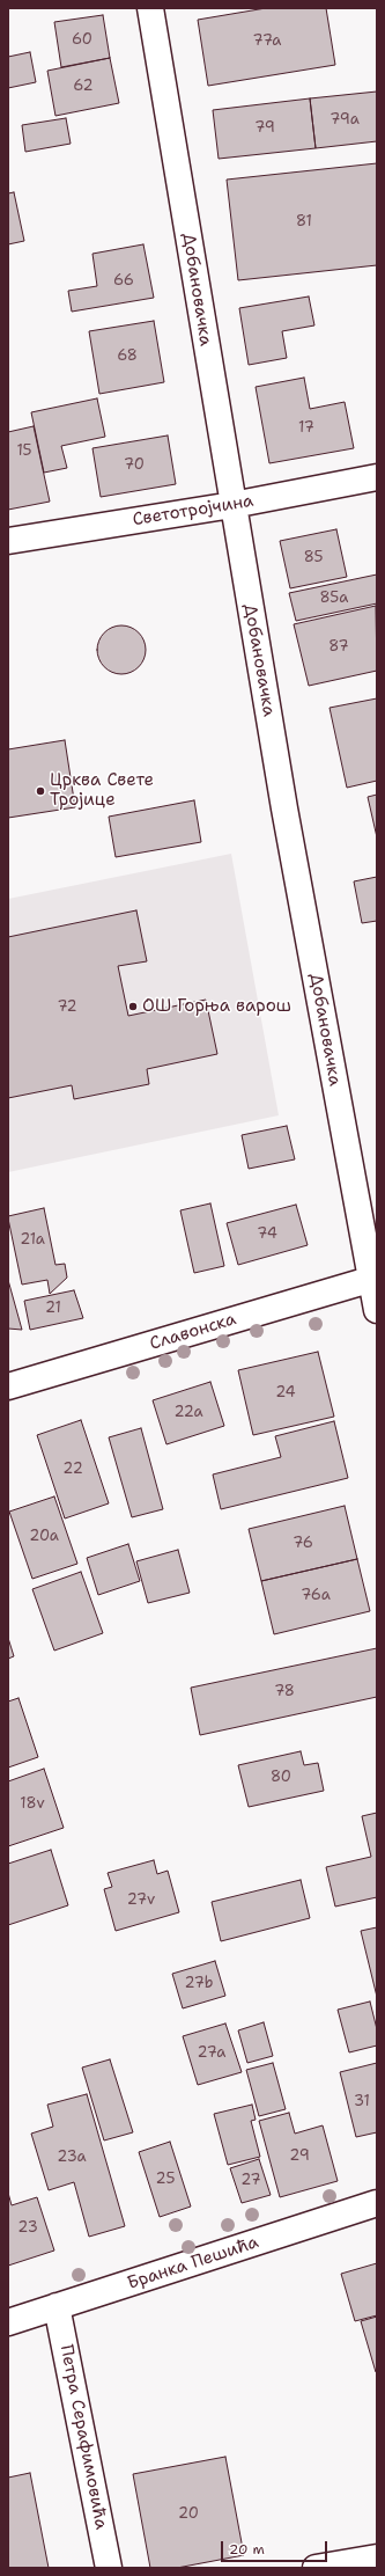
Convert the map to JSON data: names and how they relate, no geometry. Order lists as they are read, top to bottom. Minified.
{"streets":{"street":["Добановачка","Светотројчина","Славонска","Бранка Пешића","Петра Серафимовића"]},"crossings":[["Добановачка","Светотројчина"],["Добановачка","Славонска"],["Бранка Пешића","Петра Серафимовића"]],"places":["Црква Свете Тројице","ОШ Горња варош"],"house_numbers":["60","77a","62","79a","79","81","66","68","17","15","70","85","85a","87","72","74","21a","21","24","22a","22","20a","76","76a","78","80","18v","27v","27b","27a","31","29","23a","25","27","23","20"],"scale_bar":"20 m"}
